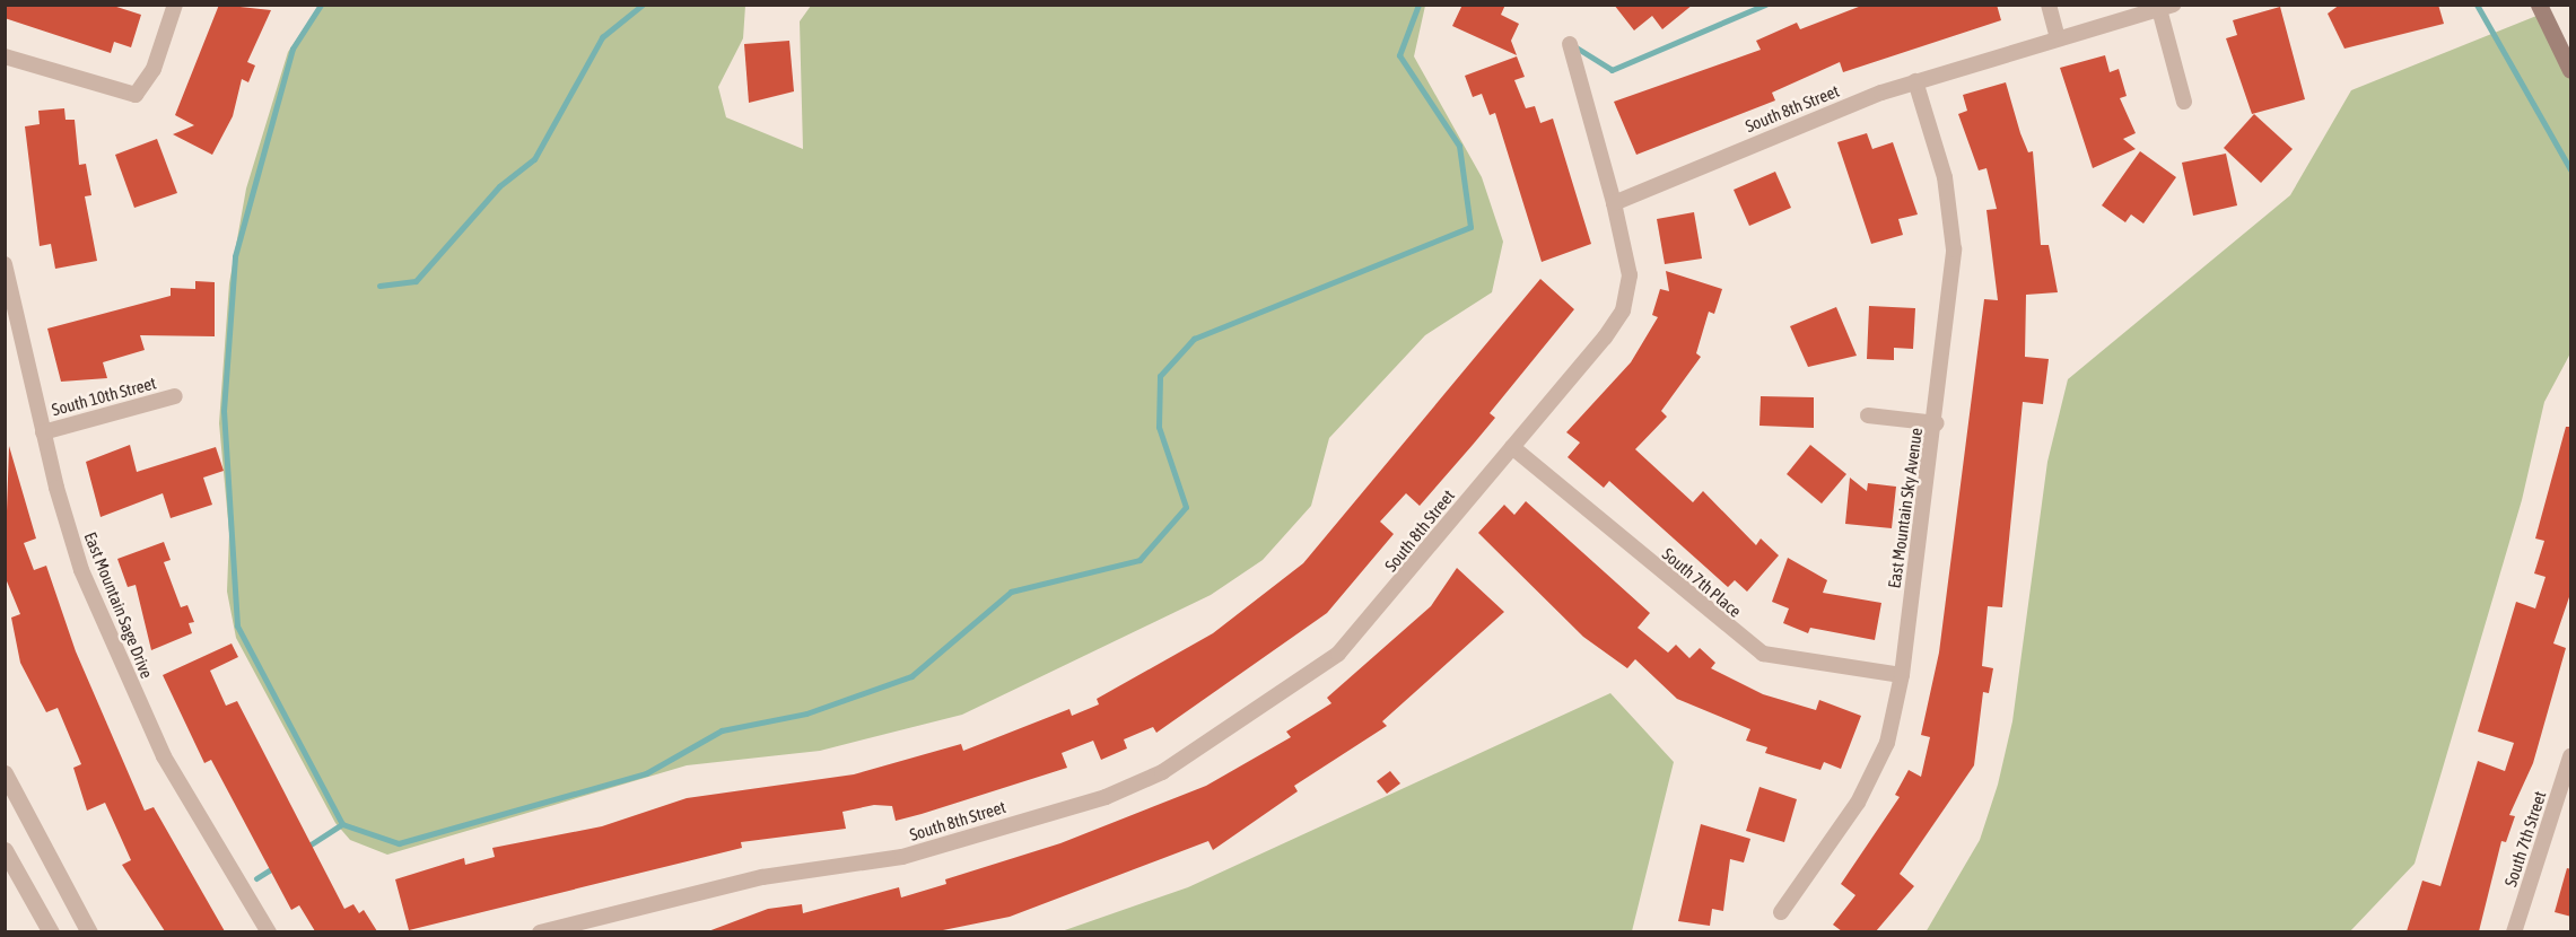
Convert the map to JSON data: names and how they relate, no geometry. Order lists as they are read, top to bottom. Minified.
{"streets":{"street":["South 8th Street","South 10th Street","East Mountain Sky Avenue","South 7th Place","East Mountain Sage Drive","South 7th Street"]},"crossings":[["South 8th Street","East Mountain Sky Avenue"],["South 8th Street","South 7th Place"],["South 10th Street","East Mountain Sage Drive"],["East Mountain Sky Avenue","South 7th Place"]]}
